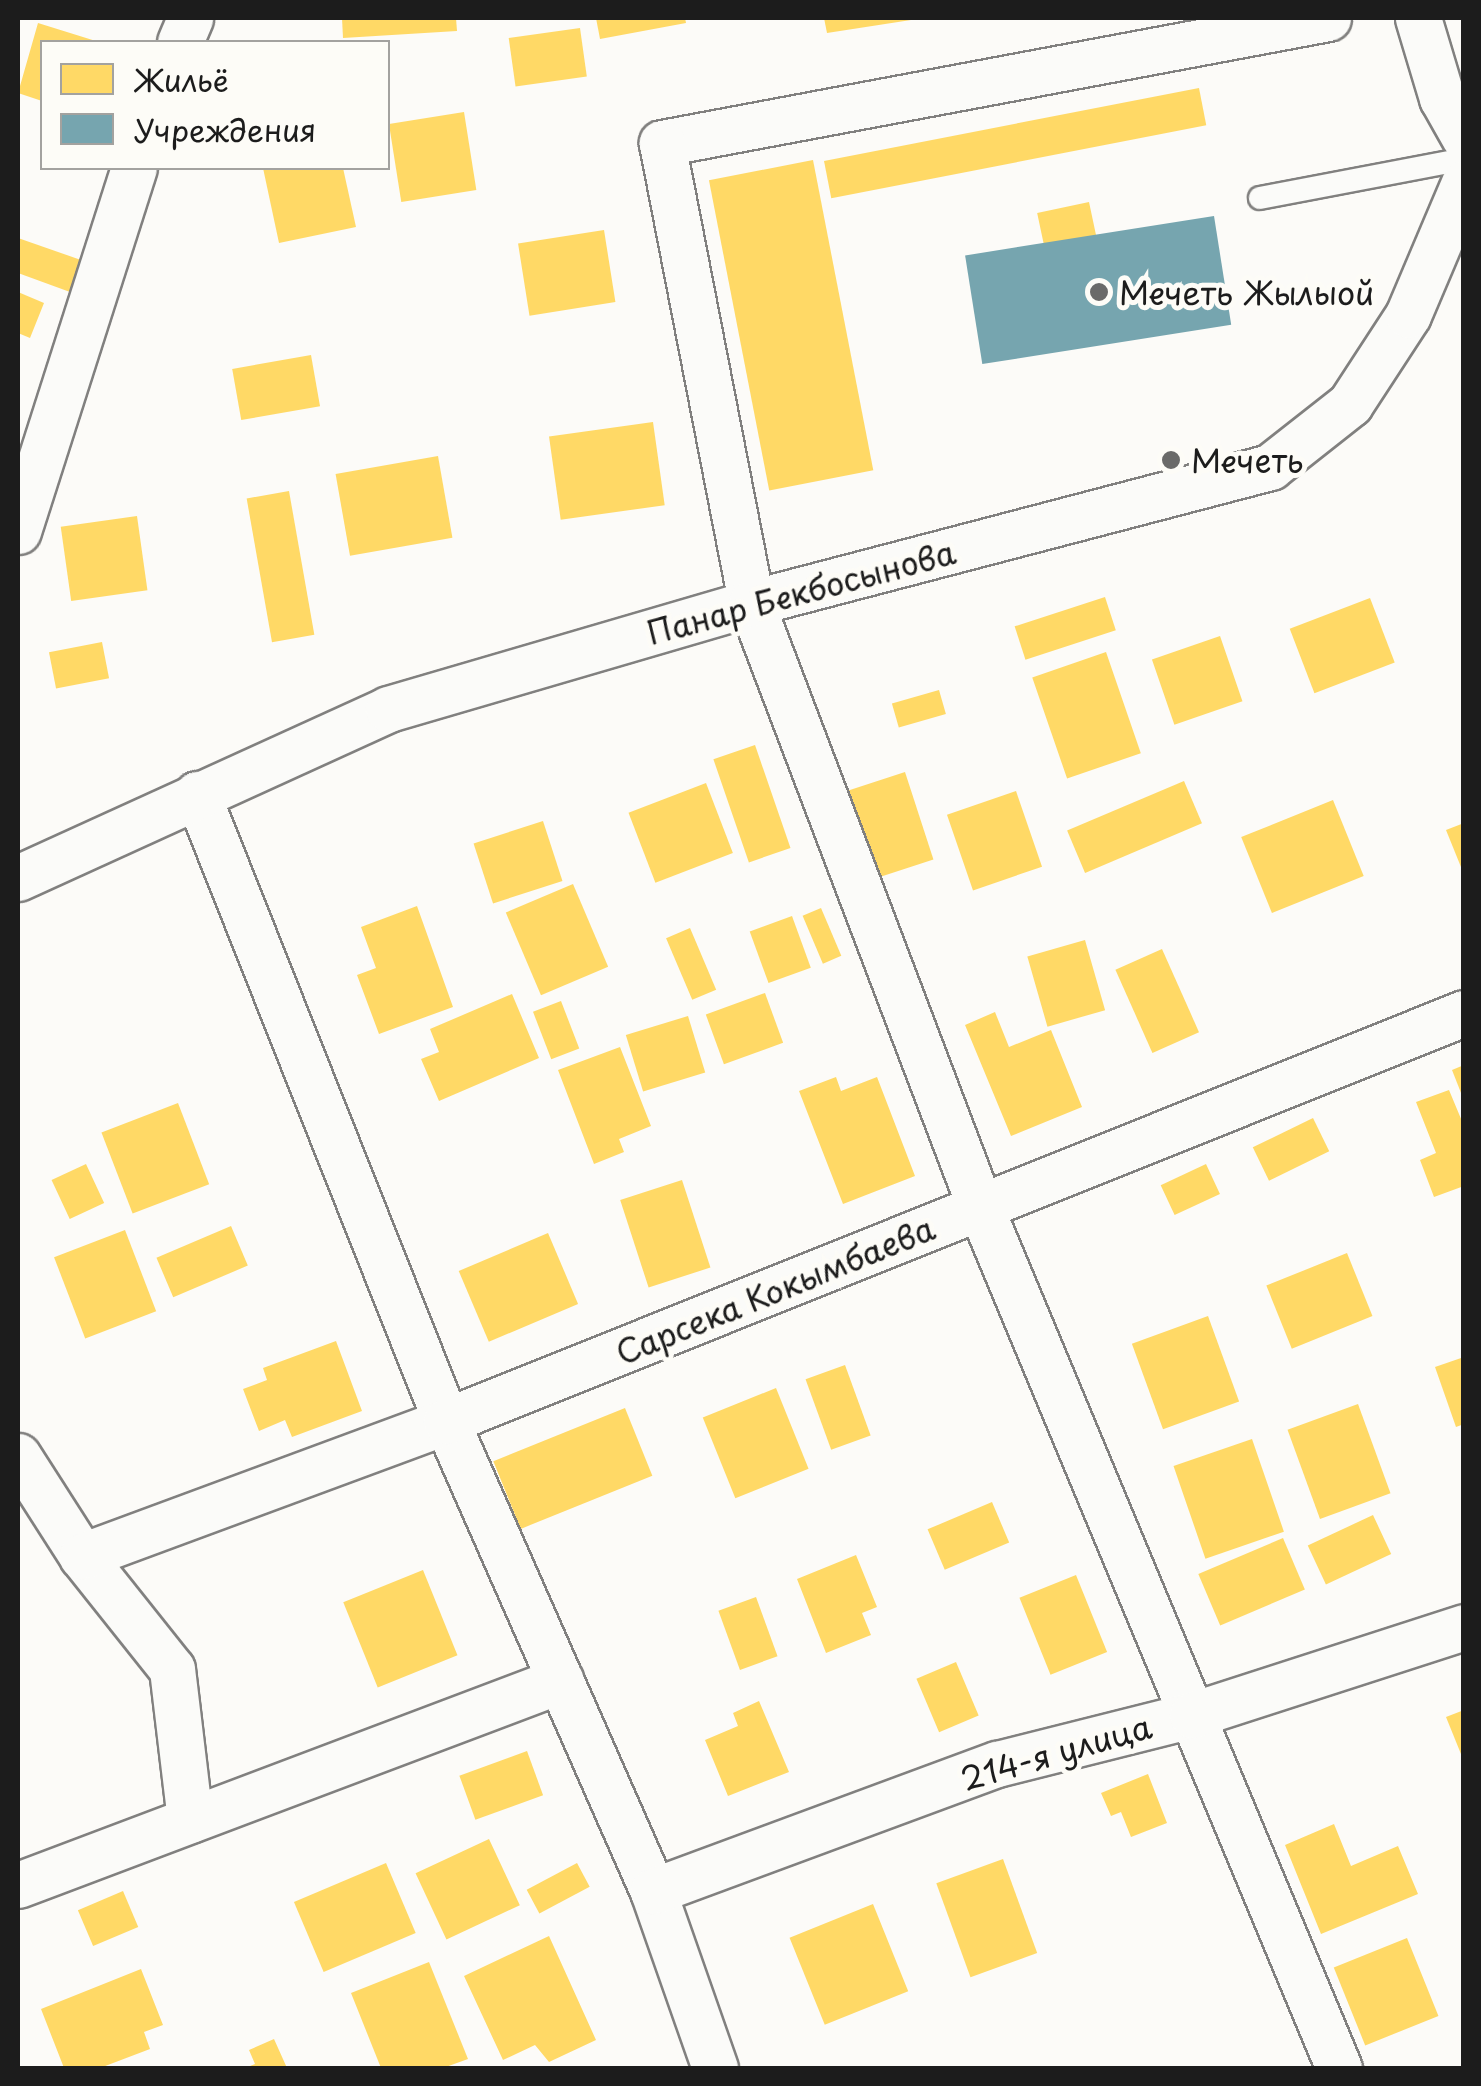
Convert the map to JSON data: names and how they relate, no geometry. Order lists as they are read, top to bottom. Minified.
{"streets":{"street":["Панар Бекбосынова","Сарсека Кокымбаева","214-я улица"]},"places":["Мечеть Жылыой","Мечеть"],"legend":["Жильё","Учреждения"]}
